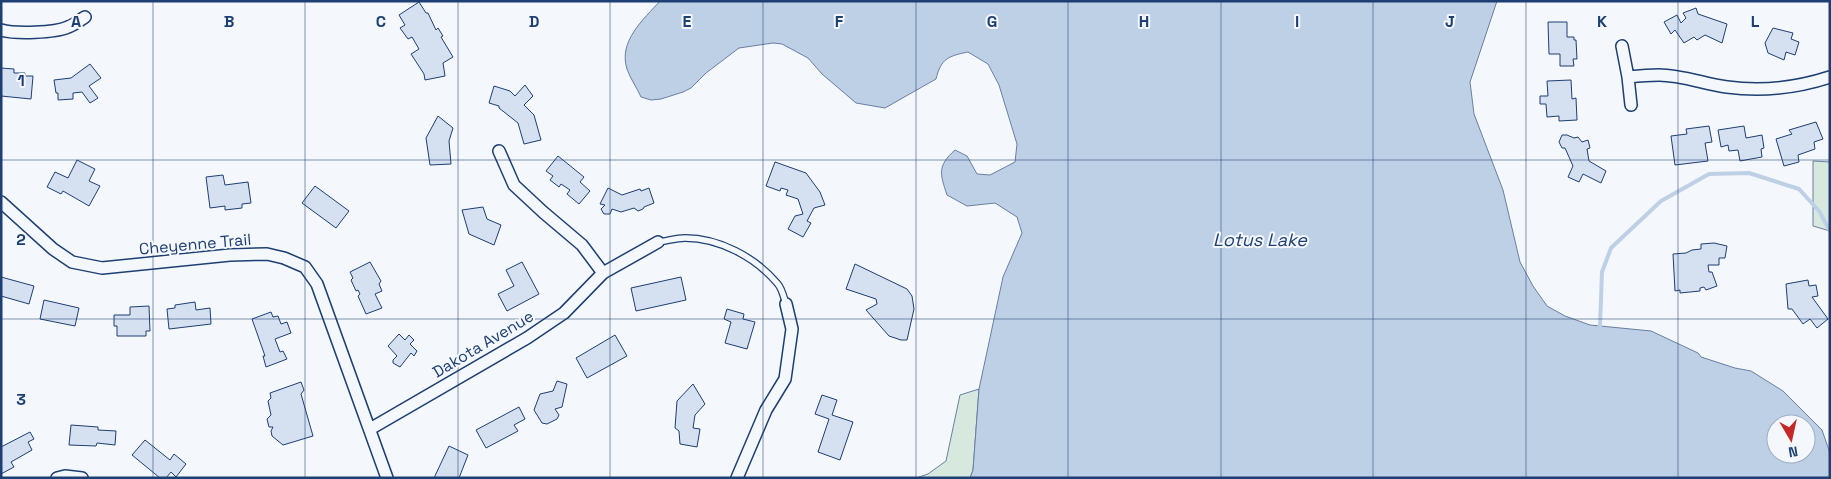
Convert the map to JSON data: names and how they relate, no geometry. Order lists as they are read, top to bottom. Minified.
{"streets":{"street":["Cheyenne Trail","Dakota Avenue"]},"crossings":[["Cheyenne Trail","Dakota Avenue"]],"water":["Lotus Lake"],"north":"bottom","grid":{"columns":["A","B","C","D","E","F","G","H","I","J","K","L"],"rows":["1","2","3"]}}
